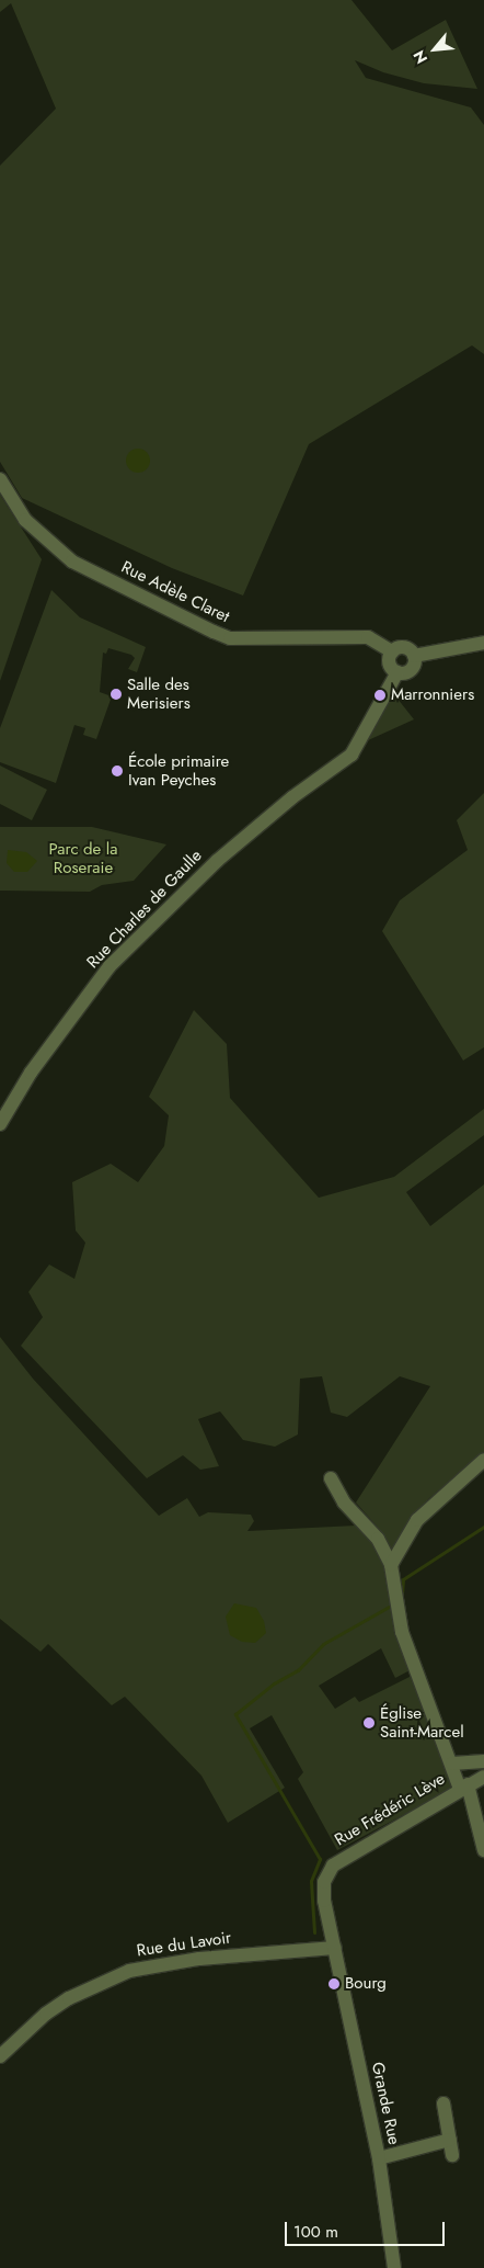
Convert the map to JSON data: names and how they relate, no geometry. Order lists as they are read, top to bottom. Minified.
{"streets":{"street":["Rue Adèle Claret","Rue Charles de Gaulle","Rue Frédéric Lève","Rue du Lavoir","Grande Rue"]},"crossings":[["Rue Adèle Claret","Rue Charles de Gaulle"],["Rue Frédéric Lève","Rue du Lavoir"],["Rue Frédéric Lève","Grande Rue"],["Rue du Lavoir","Grande Rue"]],"parks":["Parc de la Roseraie"],"places":["Salle des Merisiers","Marronniers","École primaire Ivan Peyches","Église Saint-Marcel","Bourg"],"scale_bar":"100 m","north":"bottom left"}
